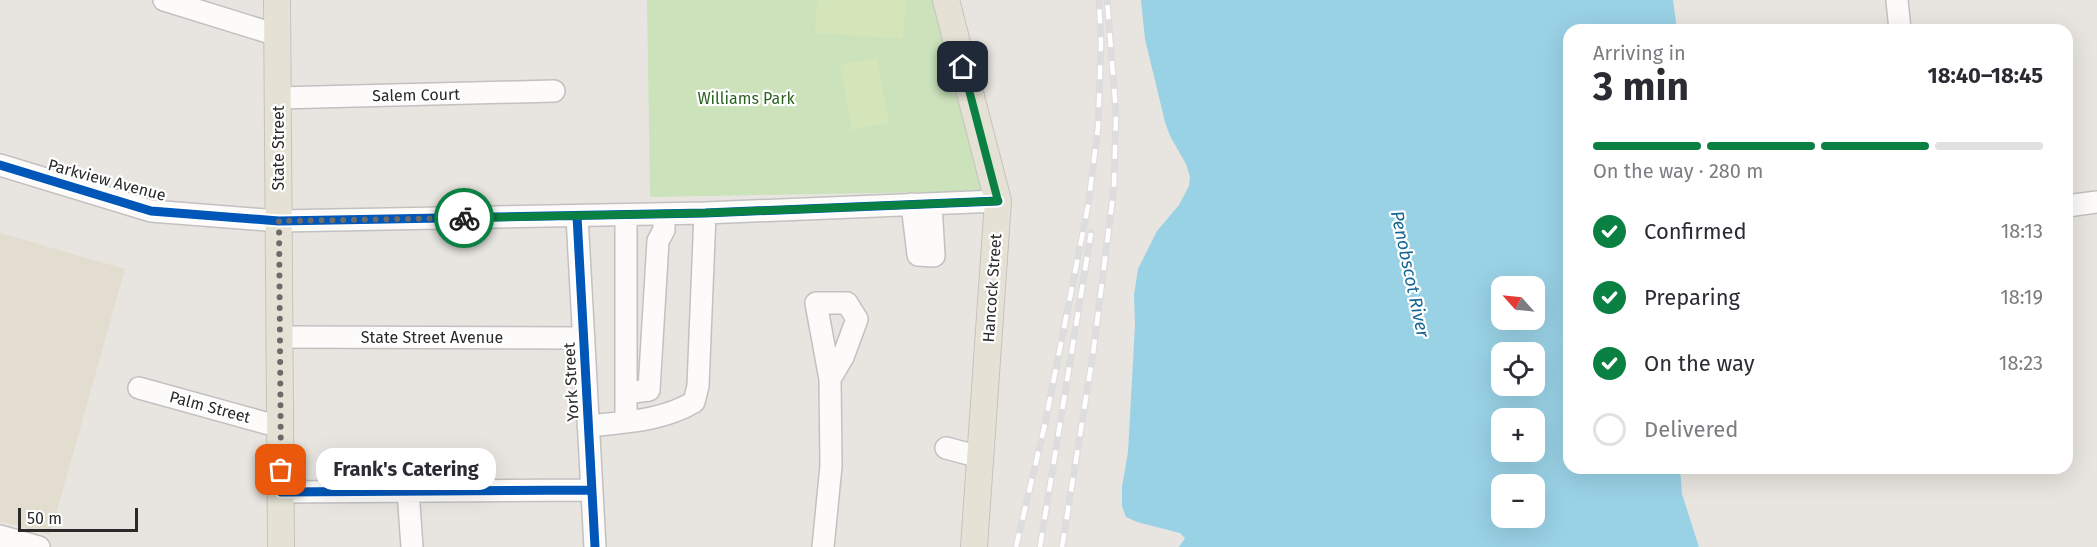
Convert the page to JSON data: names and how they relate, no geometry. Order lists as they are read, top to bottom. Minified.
{"streets":{"main road":["State Street","Hancock Street"],"street":["Salem Court","Parkview Avenue","State Street Avenue","York Street","Palm Street"]},"crossings":[["Salem Court","State Street"],["State Street","Parkview Avenue"],["State Street","State Street Avenue"],["State Street","Palm Street"],["Parkview Avenue","Hancock Street"],["Parkview Avenue","York Street"],["State Street Avenue","York Street"]],"water":["Penobscot River"],"parks":["Williams Park"],"places":["Frank's Catering"],"scale_bar":"50 m","north":"top left","page":{"heading":["3 min","Arriving in","18:40–18:45"],"bar":"On the way · 280 m","list":[["Confirmed","18:13"],["Preparing","18:19"],["On the way","18:23"],"Delivered"],"map_buttons":["+","−"],"bubble":"Frank's Catering","scale":"50 m"}}
